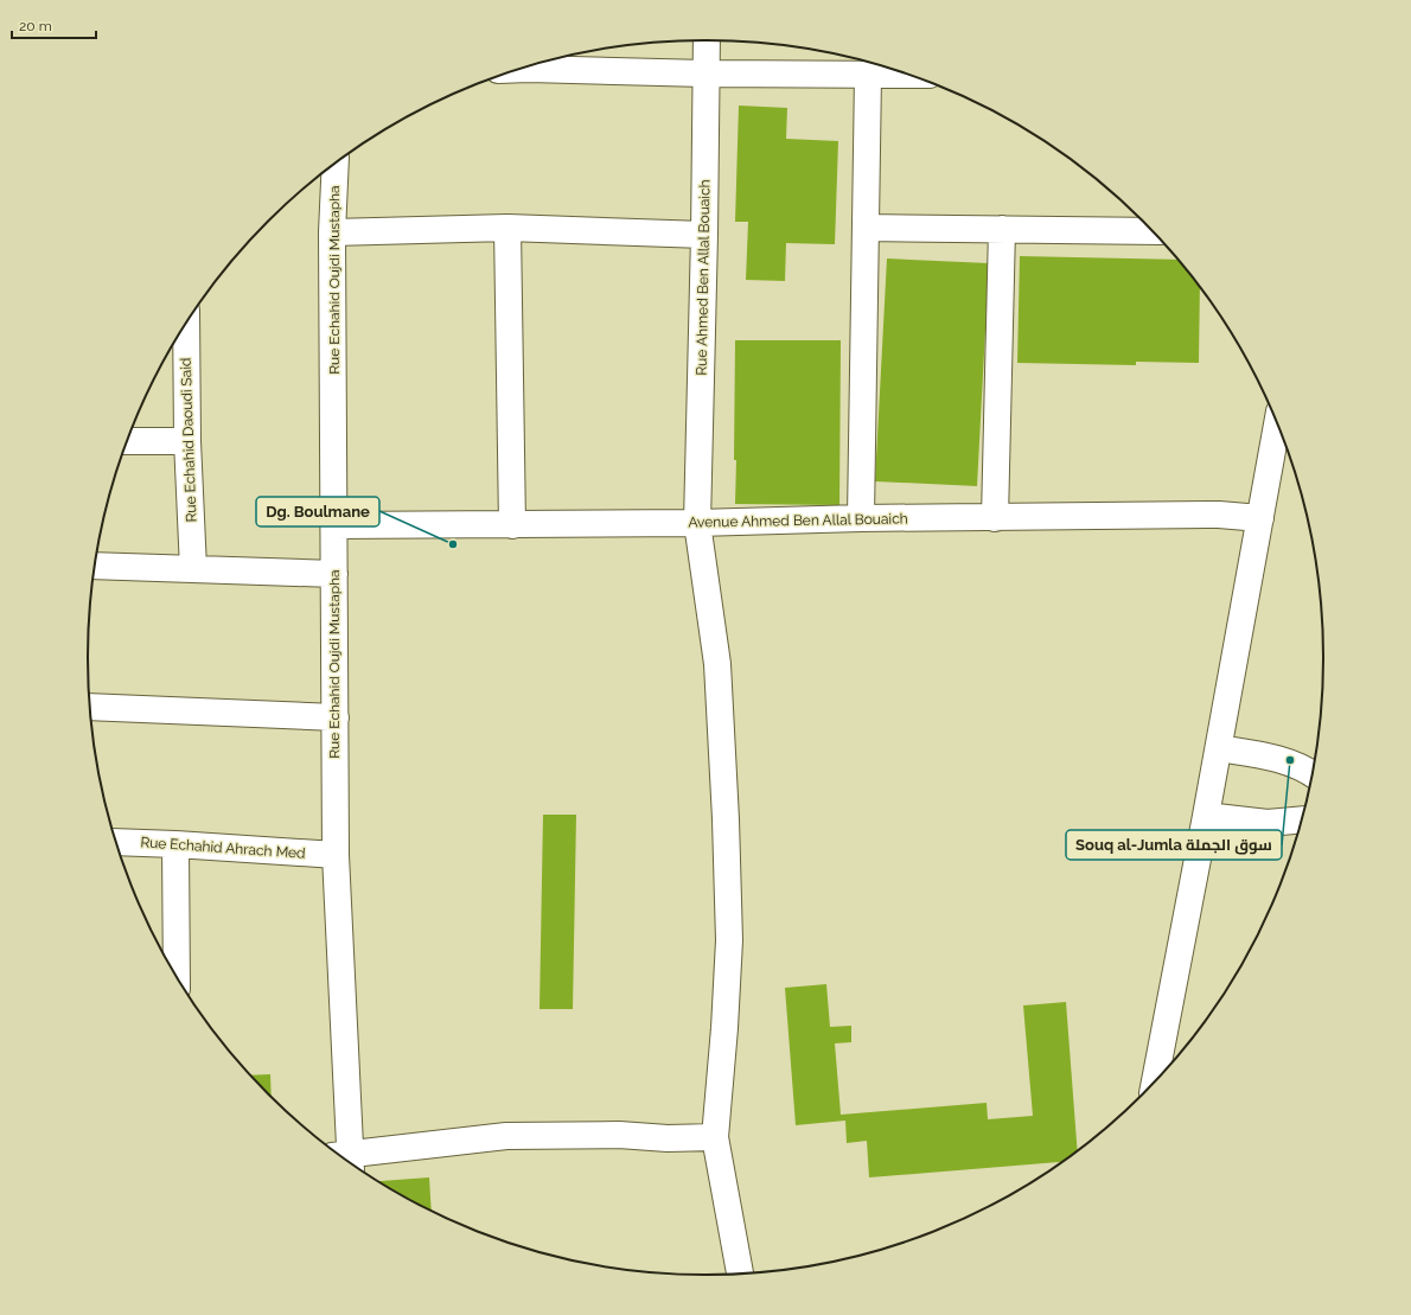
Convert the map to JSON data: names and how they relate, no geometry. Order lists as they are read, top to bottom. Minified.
{"streets":{"street":["Rue Ahmed Ben Allal Bouaich","Rue Echahid Oujdi Mustapha","Rue Echahid Daoudi Said","Avenue Ahmed Ben Allal Bouaich","Rue Echahid Ahrach Med"]},"crossings":[["Rue Ahmed Ben Allal Bouaich","Avenue Ahmed Ben Allal Bouaich"],["Rue Echahid Oujdi Mustapha","Avenue Ahmed Ben Allal Bouaich"],["Rue Echahid Oujdi Mustapha","Rue Echahid Ahrach Med"]],"places":["Dg. Boulmane","Souq al-Jumla سوق الجملة"],"scale_bar":"20 m"}
